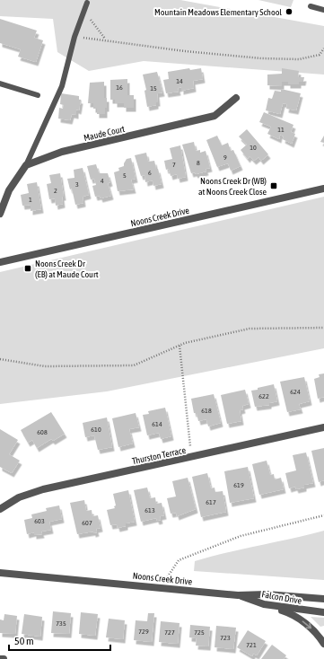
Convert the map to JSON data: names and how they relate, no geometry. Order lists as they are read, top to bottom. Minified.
{"streets":{"street":["Maude Court","Noons Creek Drive","Thurston Terrace","Falcon Drive"]},"crossings":[["Noons Creek Drive","Falcon Drive"]],"places":{"other":["Mountain Meadows Elementary School"],"transit":["Noons Creek Dr (WB) at Noons Creek Close","Noons Creek Dr (EB) at Maude Court"]},"house_numbers":["14","16","15","11","10","9","8","7","6","5","4","3","2","1","624","622","618","614","610","608","619","617","613","603","607","735","729","727","725","723","721"],"scale_bar":"50 m"}
